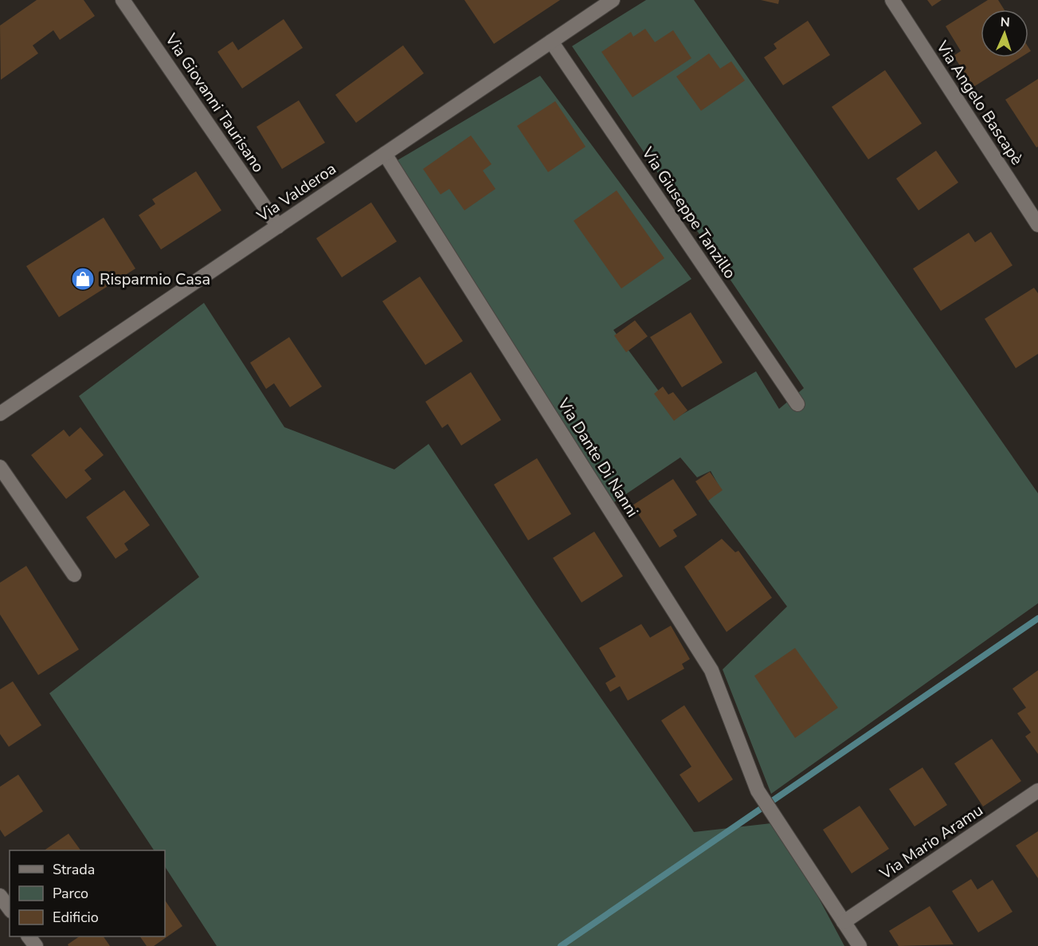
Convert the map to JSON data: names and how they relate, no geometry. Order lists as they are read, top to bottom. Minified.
{"streets":{"street":["Via Giovanni Taurisano","Via Angelo Bascapè","Via Valderoa","Via Giuseppe Tanzillo","Via Dante Di Nanni","Via Mario Aramu"]},"crossings":[["Via Giovanni Taurisano","Via Valderoa"],["Via Valderoa","Via Giuseppe Tanzillo"],["Via Valderoa","Via Dante Di Nanni"],["Via Dante Di Nanni","Via Mario Aramu"]],"places":{"shop":["Risparmio Casa"]},"legend":["Strada","Parco","Edificio"],"north":"top"}
